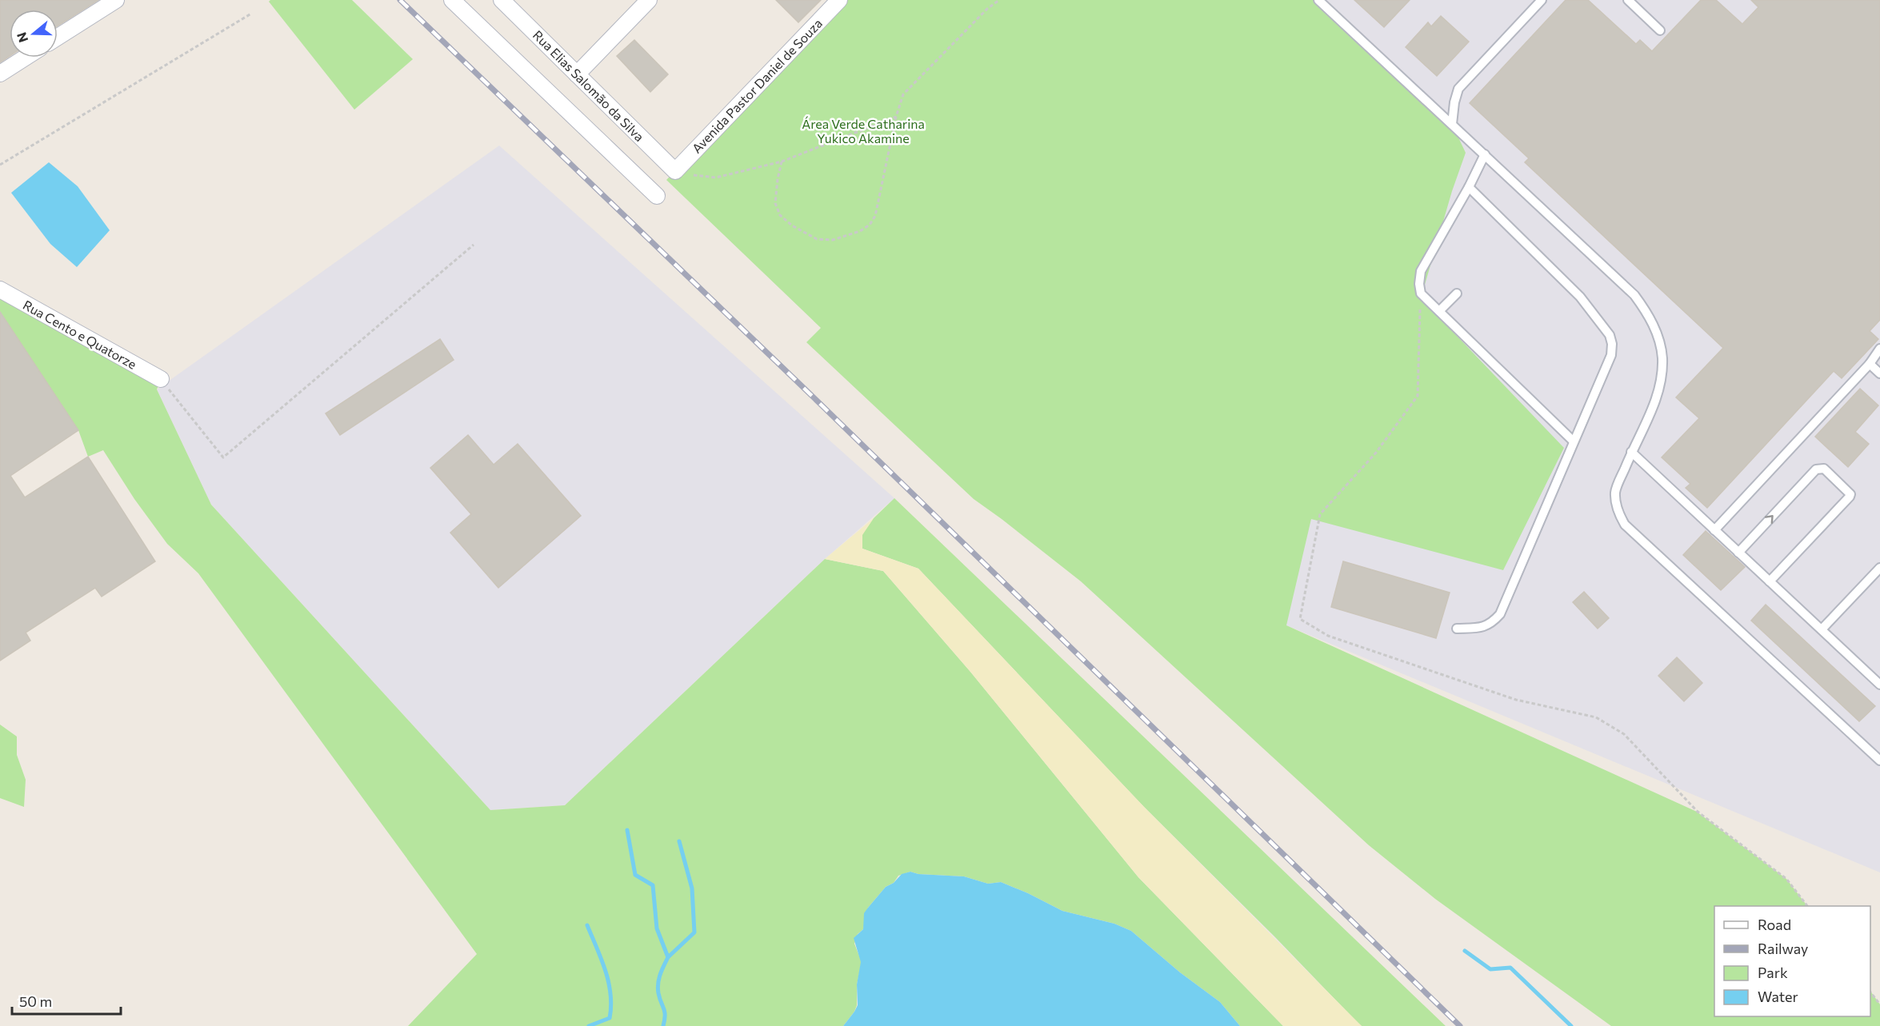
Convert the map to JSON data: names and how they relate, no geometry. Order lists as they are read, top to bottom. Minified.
{"streets":{"street":["Rua Elias Salomão da Silva","Avenida Pastor Daniel de Souza","Rua Cento e Quatorze"]},"crossings":[["Rua Elias Salomão da Silva","Avenida Pastor Daniel de Souza"]],"parks":["Área Verde Catharina Yukico Akamine"],"legend":["Road","Railway","Park","Water"],"scale_bar":"50 m","north":"left"}
